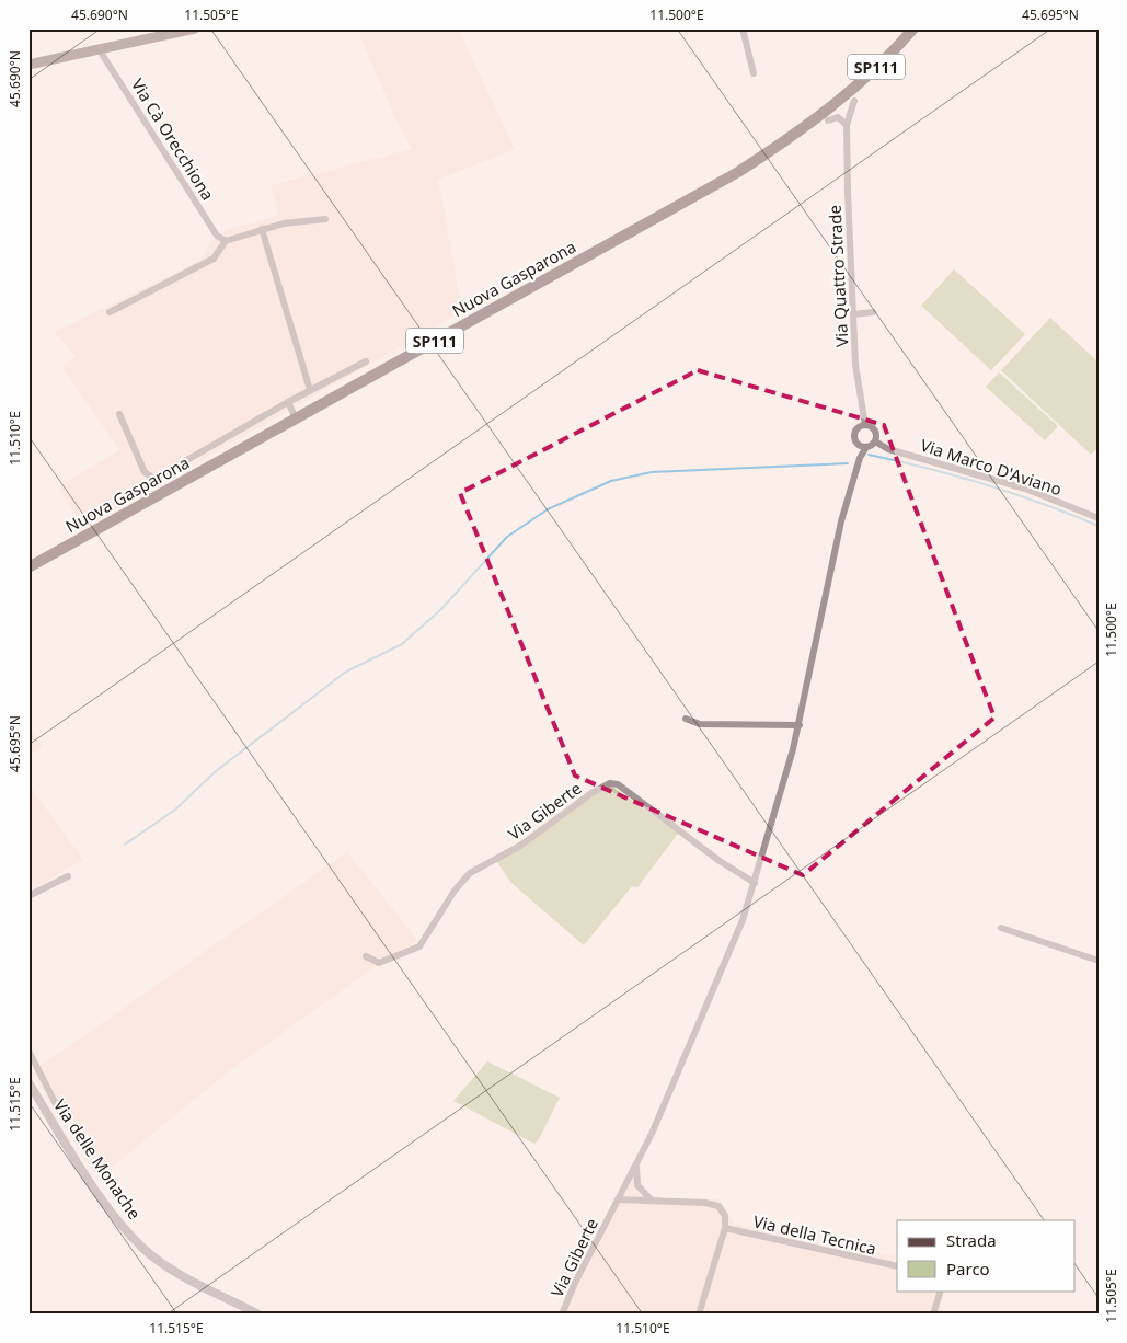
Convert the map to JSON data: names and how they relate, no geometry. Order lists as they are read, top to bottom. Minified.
{"streets":{"main road":["SP111","Nuova Gasparona"],"street":["Via Cà Orecchiona","Via Quattro Strade","Via Marco D'Aviano","Via Giberte","Via delle Monache","Via della Tecnica"]},"crossings":[["Via Quattro Strade","Via Marco D'Aviano"],["Via Quattro Strade","Via Giberte"],["Via Marco D'Aviano","Via Giberte"]],"legend":["Strada","Parco"],"coordinates":["45.690°N","11.505°E","11.500°E","45.695°N","11.510°E","11.515°E"]}
